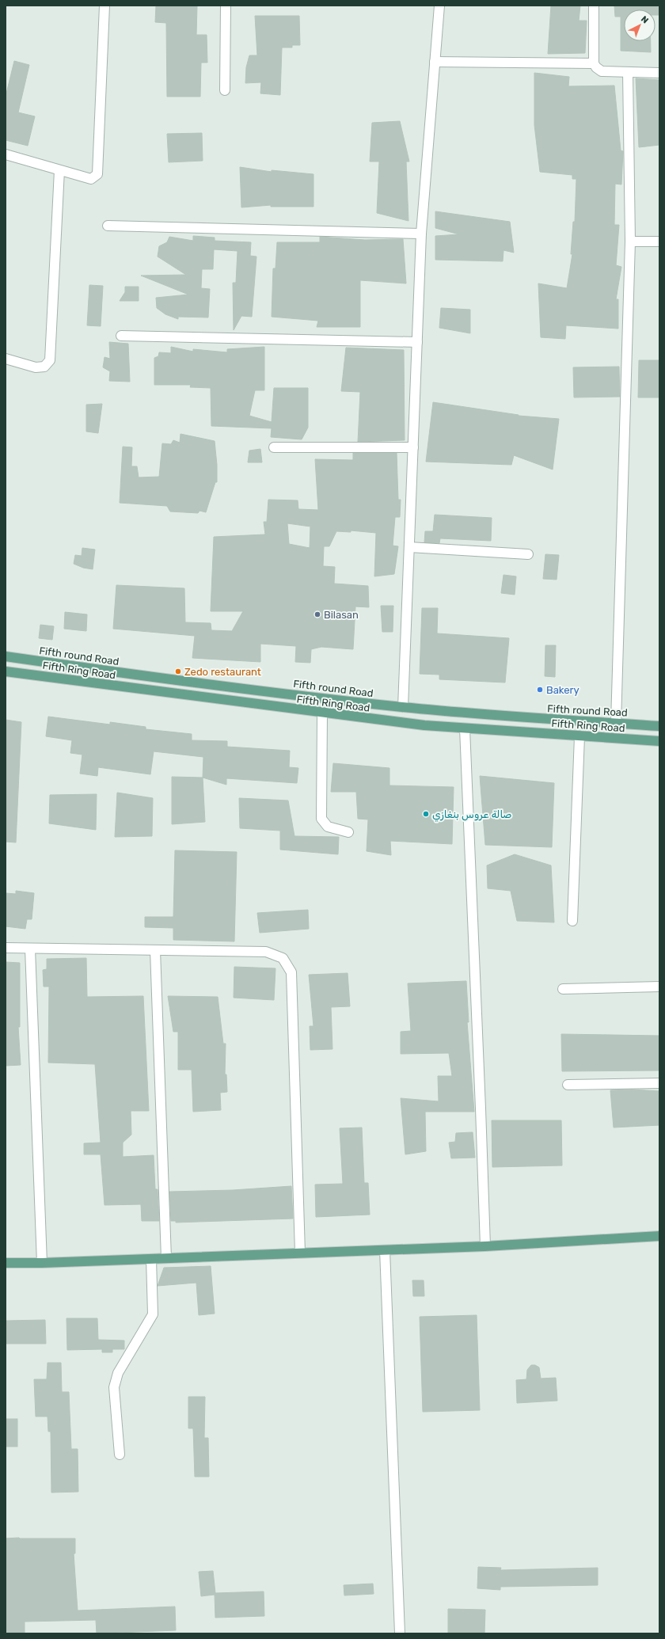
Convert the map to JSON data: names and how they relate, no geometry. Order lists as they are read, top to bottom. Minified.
{"streets":{"main road":["Fifth round Road","Fifth Ring Road"]},"places":["Bilasan","Zedo restaurant","Bakery","صالة عروس بنغازي"],"north":"top right"}
